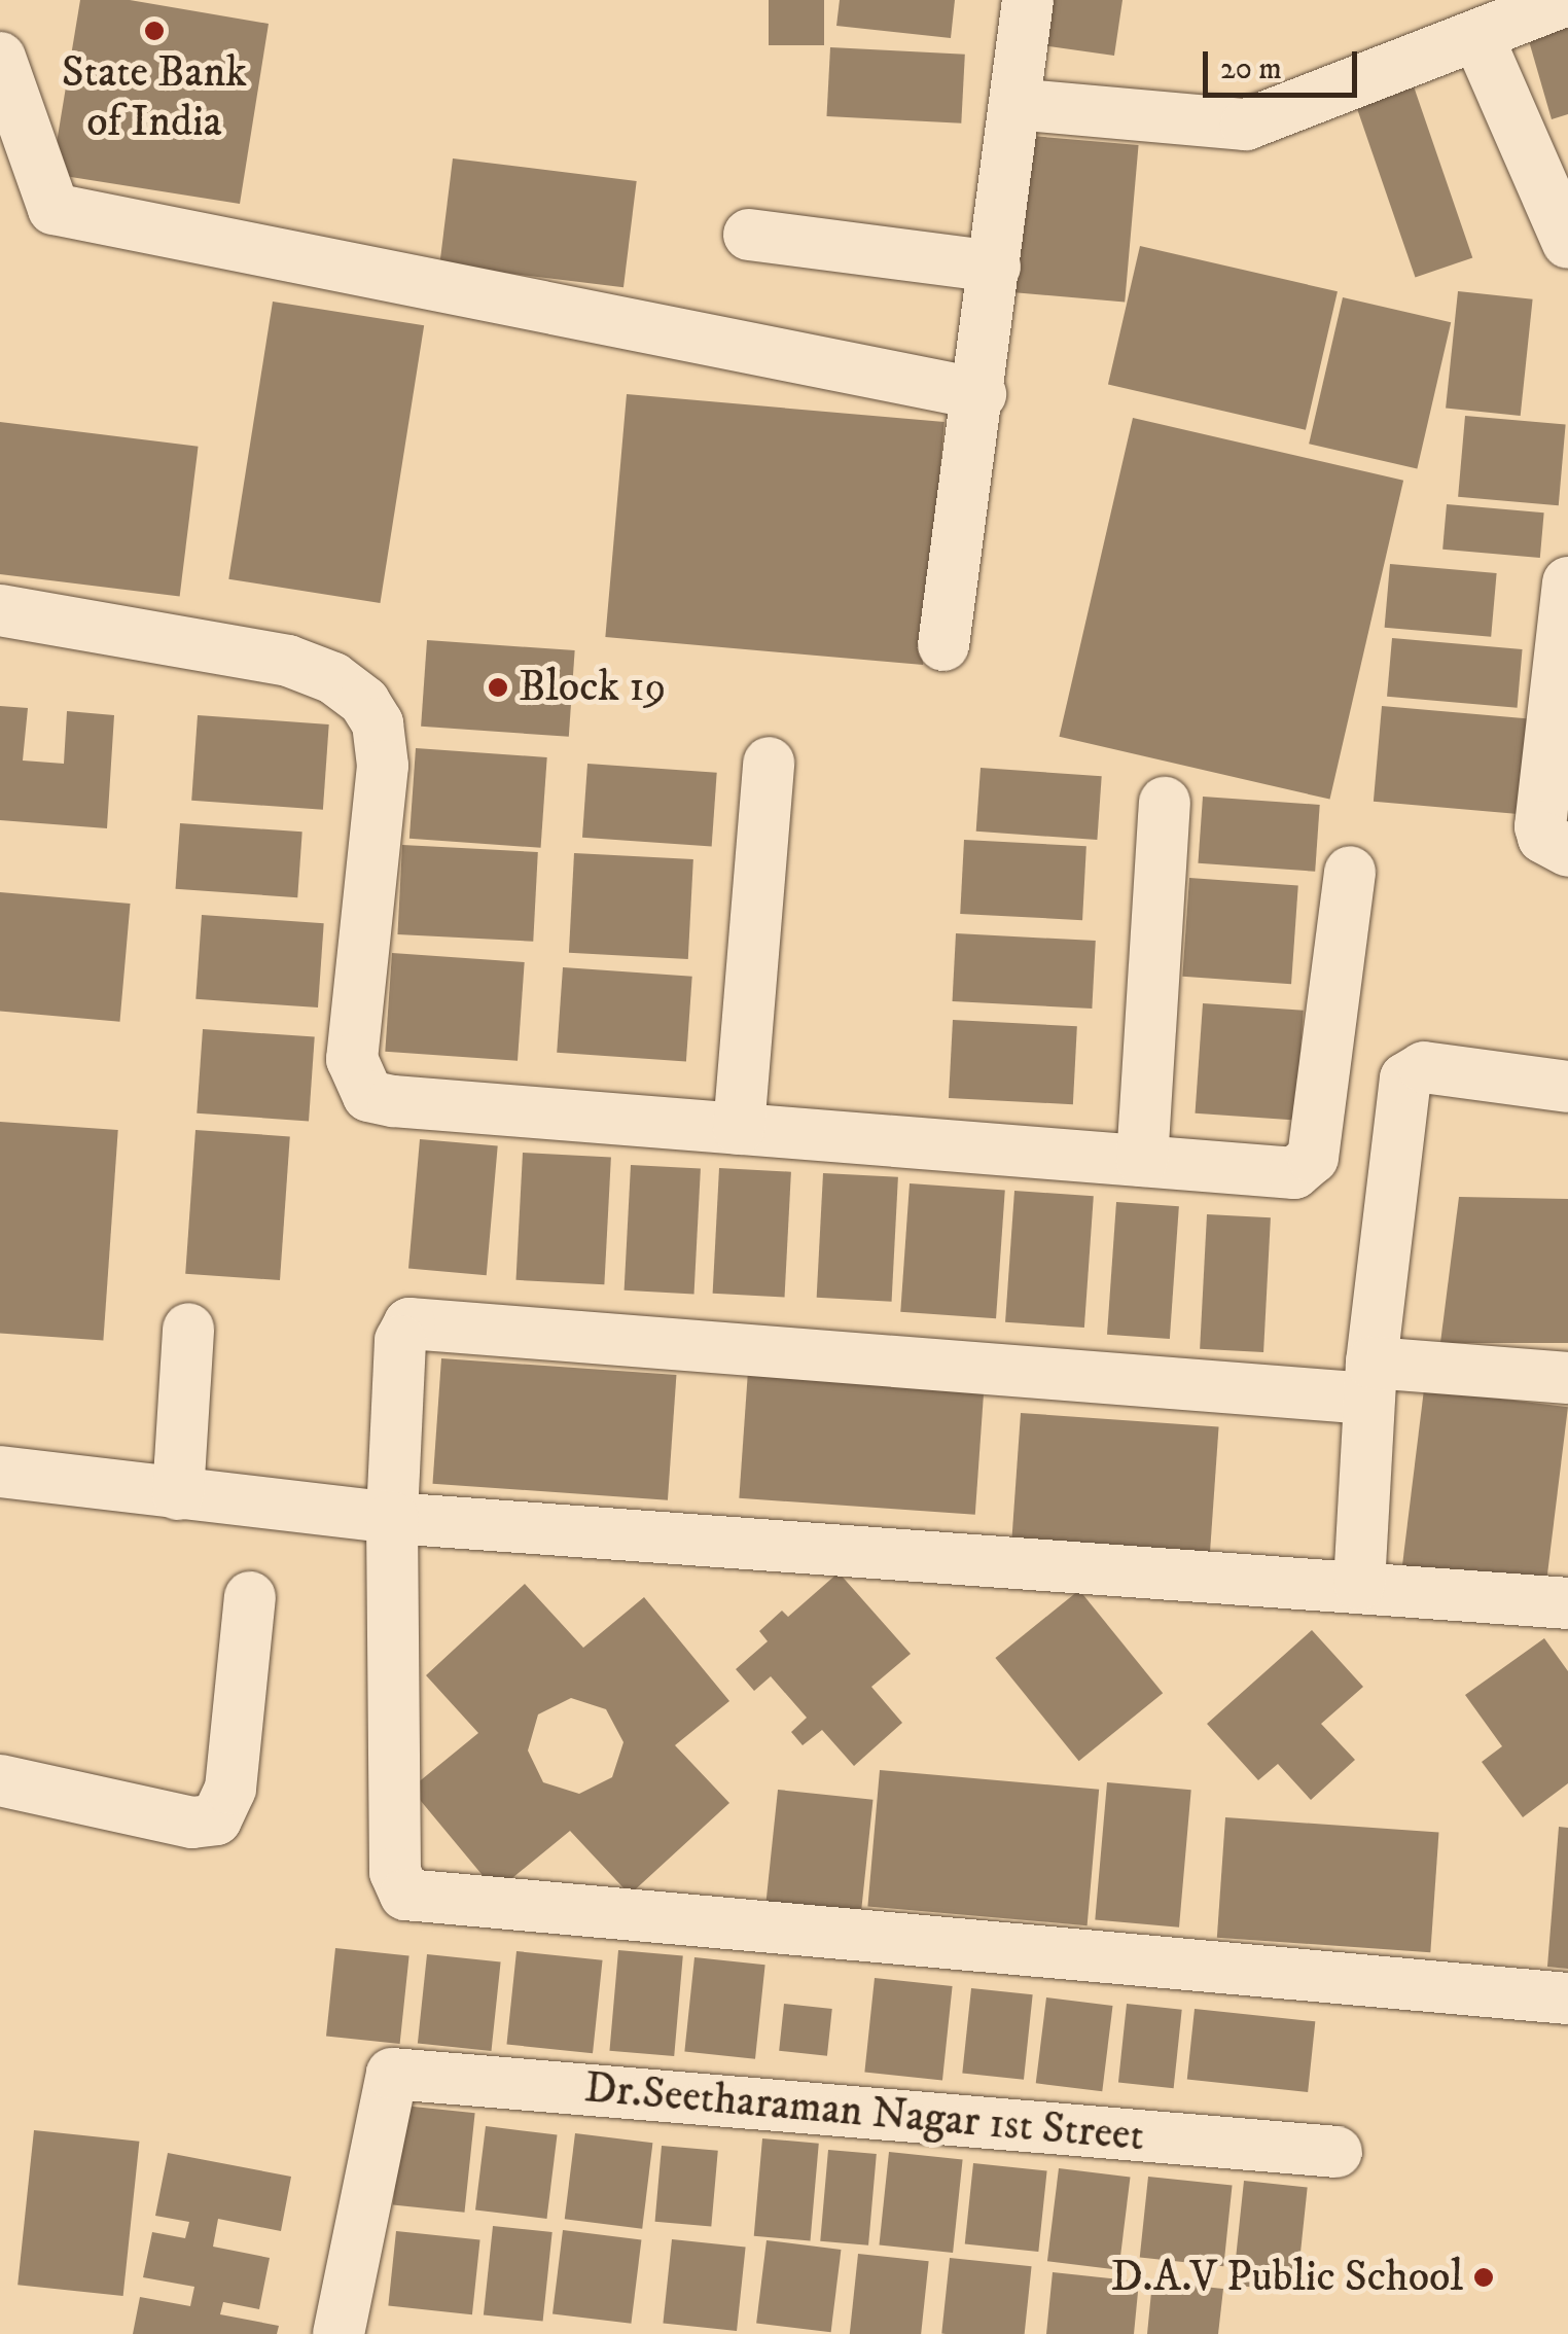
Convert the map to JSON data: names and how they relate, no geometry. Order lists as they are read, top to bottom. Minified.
{"streets":{"street":["Dr.Seetharaman Nagar 1st Street"]},"places":["State Bank of India","Block 19","D.A.V Public School"],"scale_bar":"20 m"}
